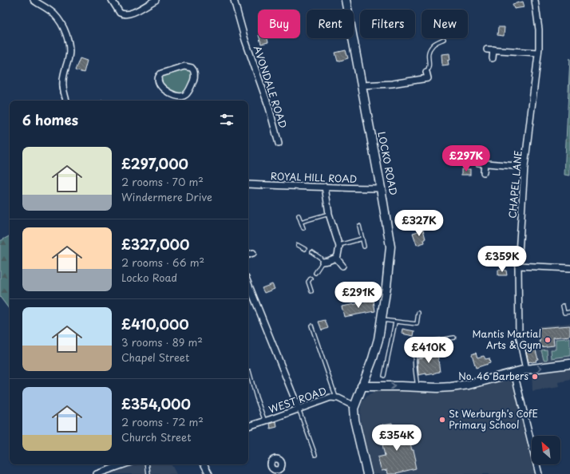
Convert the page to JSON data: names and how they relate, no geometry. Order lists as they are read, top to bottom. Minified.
{"streets":{"street":["AVONDALE ROAD","LOCKO ROAD","ROYAL HILL ROAD","CHAPEL LANE","WEST ROAD"]},"crossings":[["LOCKO ROAD","ROYAL HILL ROAD"],["LOCKO ROAD","WEST ROAD"]],"places":["Mantis Martial Arts & Gym","No. 46 Barbers","St Werburgh's CofE Primary School"],"north":"top left","page":{"chip":["Buy","Rent","Filters","New"],"heading":"6 homes","list":[{"name":"£297,000","note":"2 rooms · 70 m² · Windermere Drive"},{"name":"£327,000","note":"2 rooms · 66 m² · Locko Road"},{"name":"£410,000","note":"3 rooms · 89 m² · Chapel Street"},{"name":"£354,000","note":"2 rooms · 72 m² · Church Street"}],"price":["£297K","£327K","£359K","£291K","£410K","£354K"]}}
